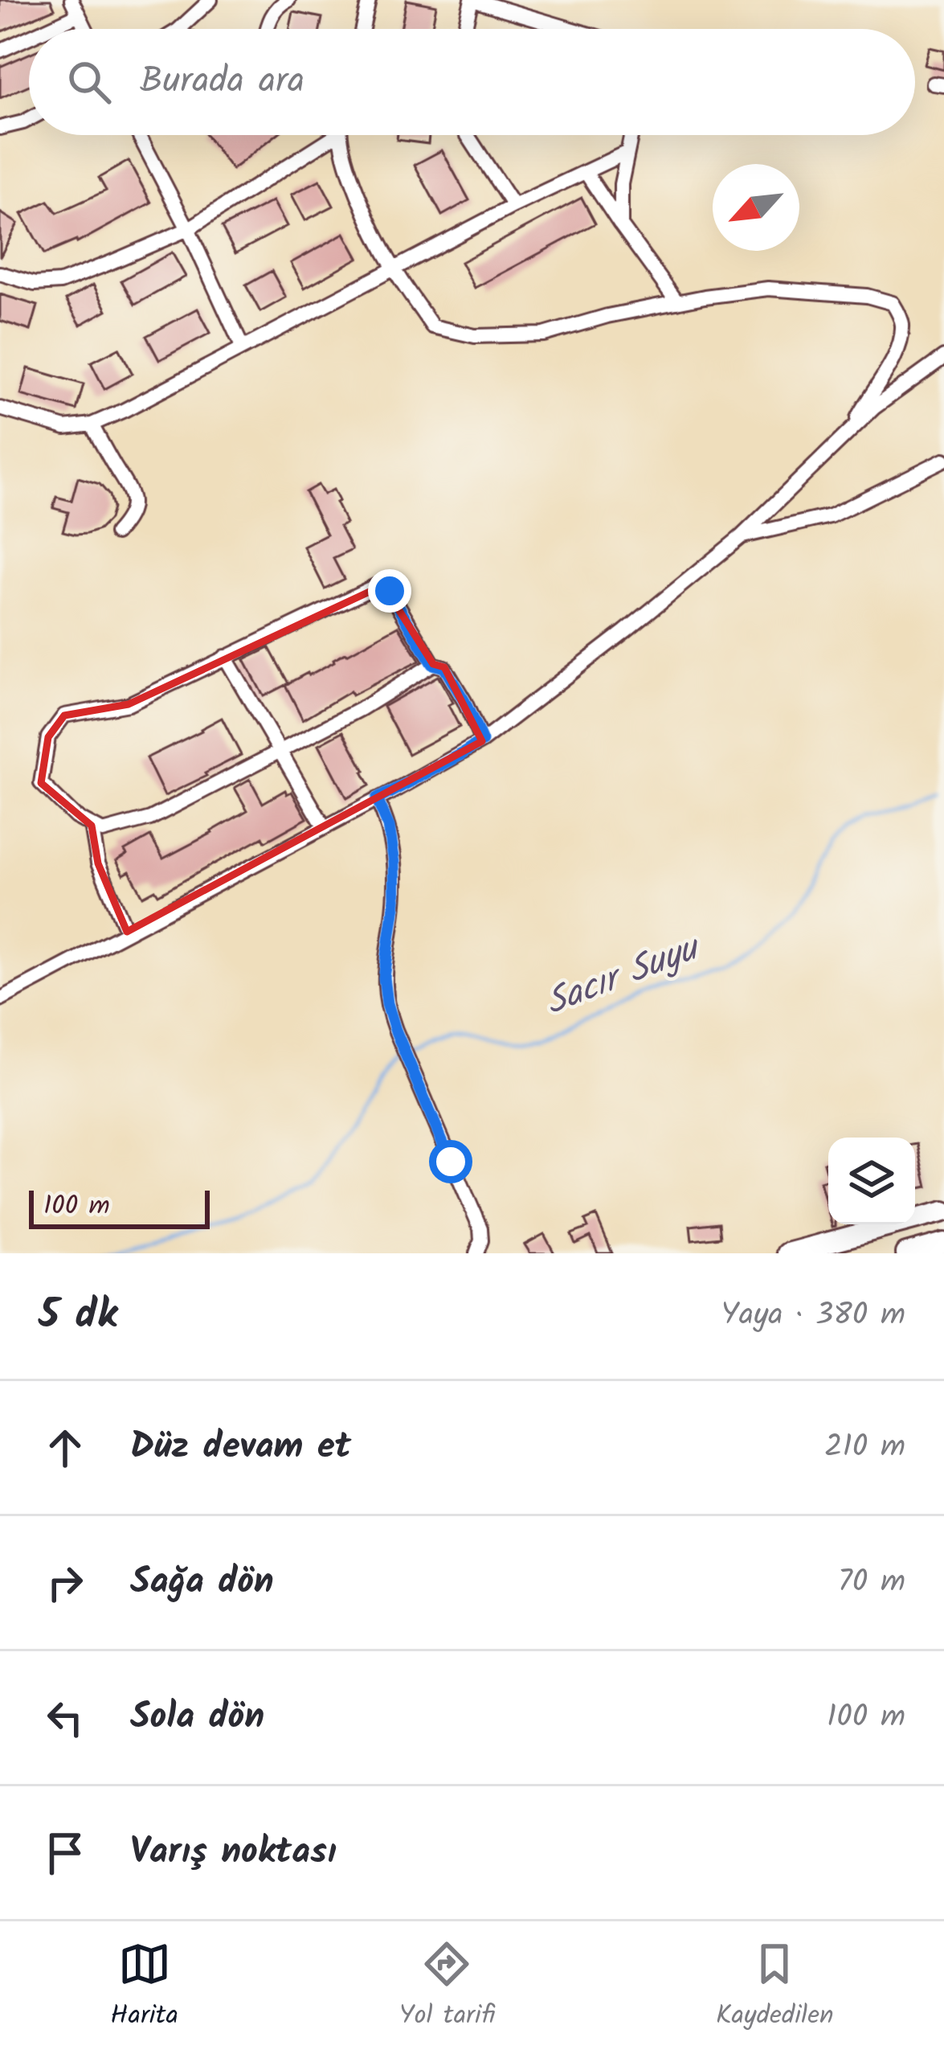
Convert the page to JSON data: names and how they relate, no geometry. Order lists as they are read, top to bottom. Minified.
{"water":["Sacır Suyu"],"scale_bar":"100 m","north":"bottom left","page":{"search":"Burada ara","scale":"100 m","heading":["5 dk","Yaya · 380 m"],"list":[["Düz devam et","210 m"],["Sağa dön","70 m"],["Sola dön","100 m"],"Varış noktası"],"nav":["Harita","Yol tarifi","Kaydedilen"]}}
